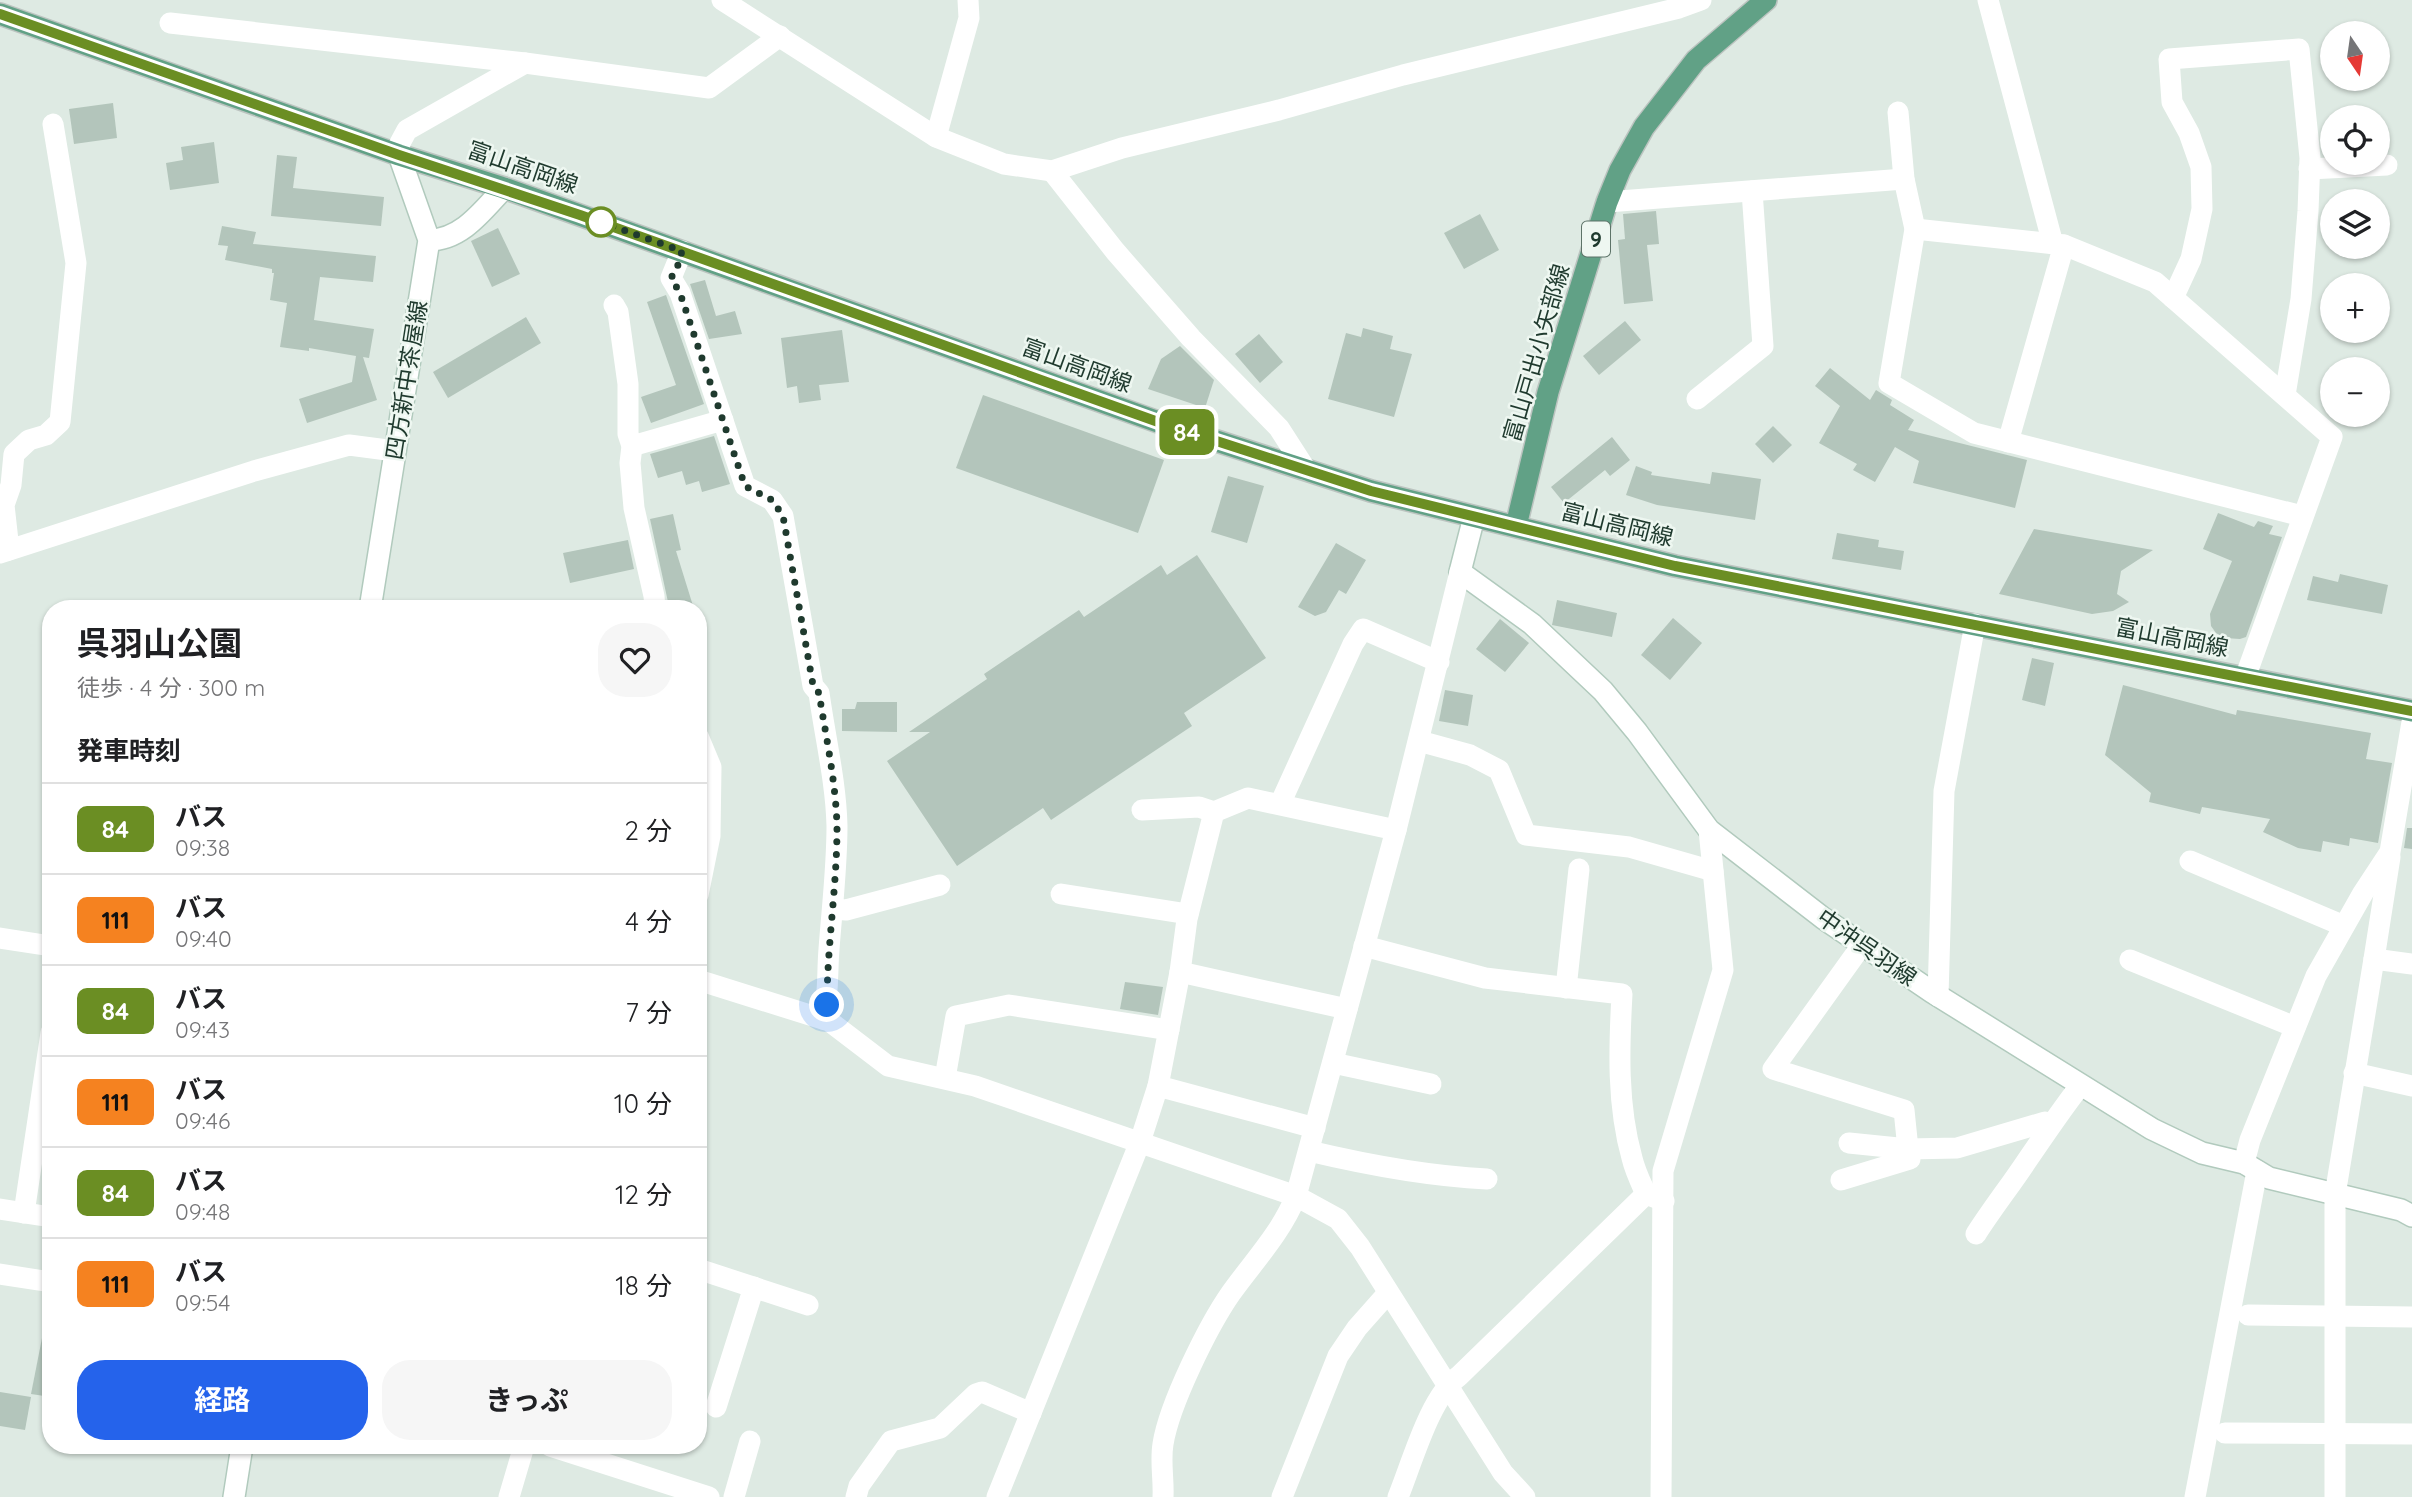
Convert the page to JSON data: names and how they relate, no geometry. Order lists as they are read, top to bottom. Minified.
{"streets":{"main road":["富山高岡線","9","富山戸出小矢部線"],"street":["四方新中茶屋線","中沖呉羽線"]},"crossings":[["富山高岡線","富山戸出小矢部線"],["富山高岡線","四方新中茶屋線"]],"lines":["bus line 84"],"north":"bottom","page":{"on_map":"84","map_buttons":["+","−"],"heading":[["呉羽山公園","徒歩 · 4 分 · 300 m"],"発車時刻"],"list":[{"mark":"84","name":"バス","note":"09:38","value":"2 分"},{"mark":"111","name":"バス","note":"09:40","value":"4 分"},{"mark":"84","name":"バス","note":"09:43","value":"7 分"},{"mark":"111","name":"バス","note":"09:46","value":"10 分"},{"mark":"84","name":"バス","note":"09:48","value":"12 分"},{"mark":"111","name":"バス","note":"09:54","value":"18 分"}],"buttons":["経路","きっぷ"]}}
